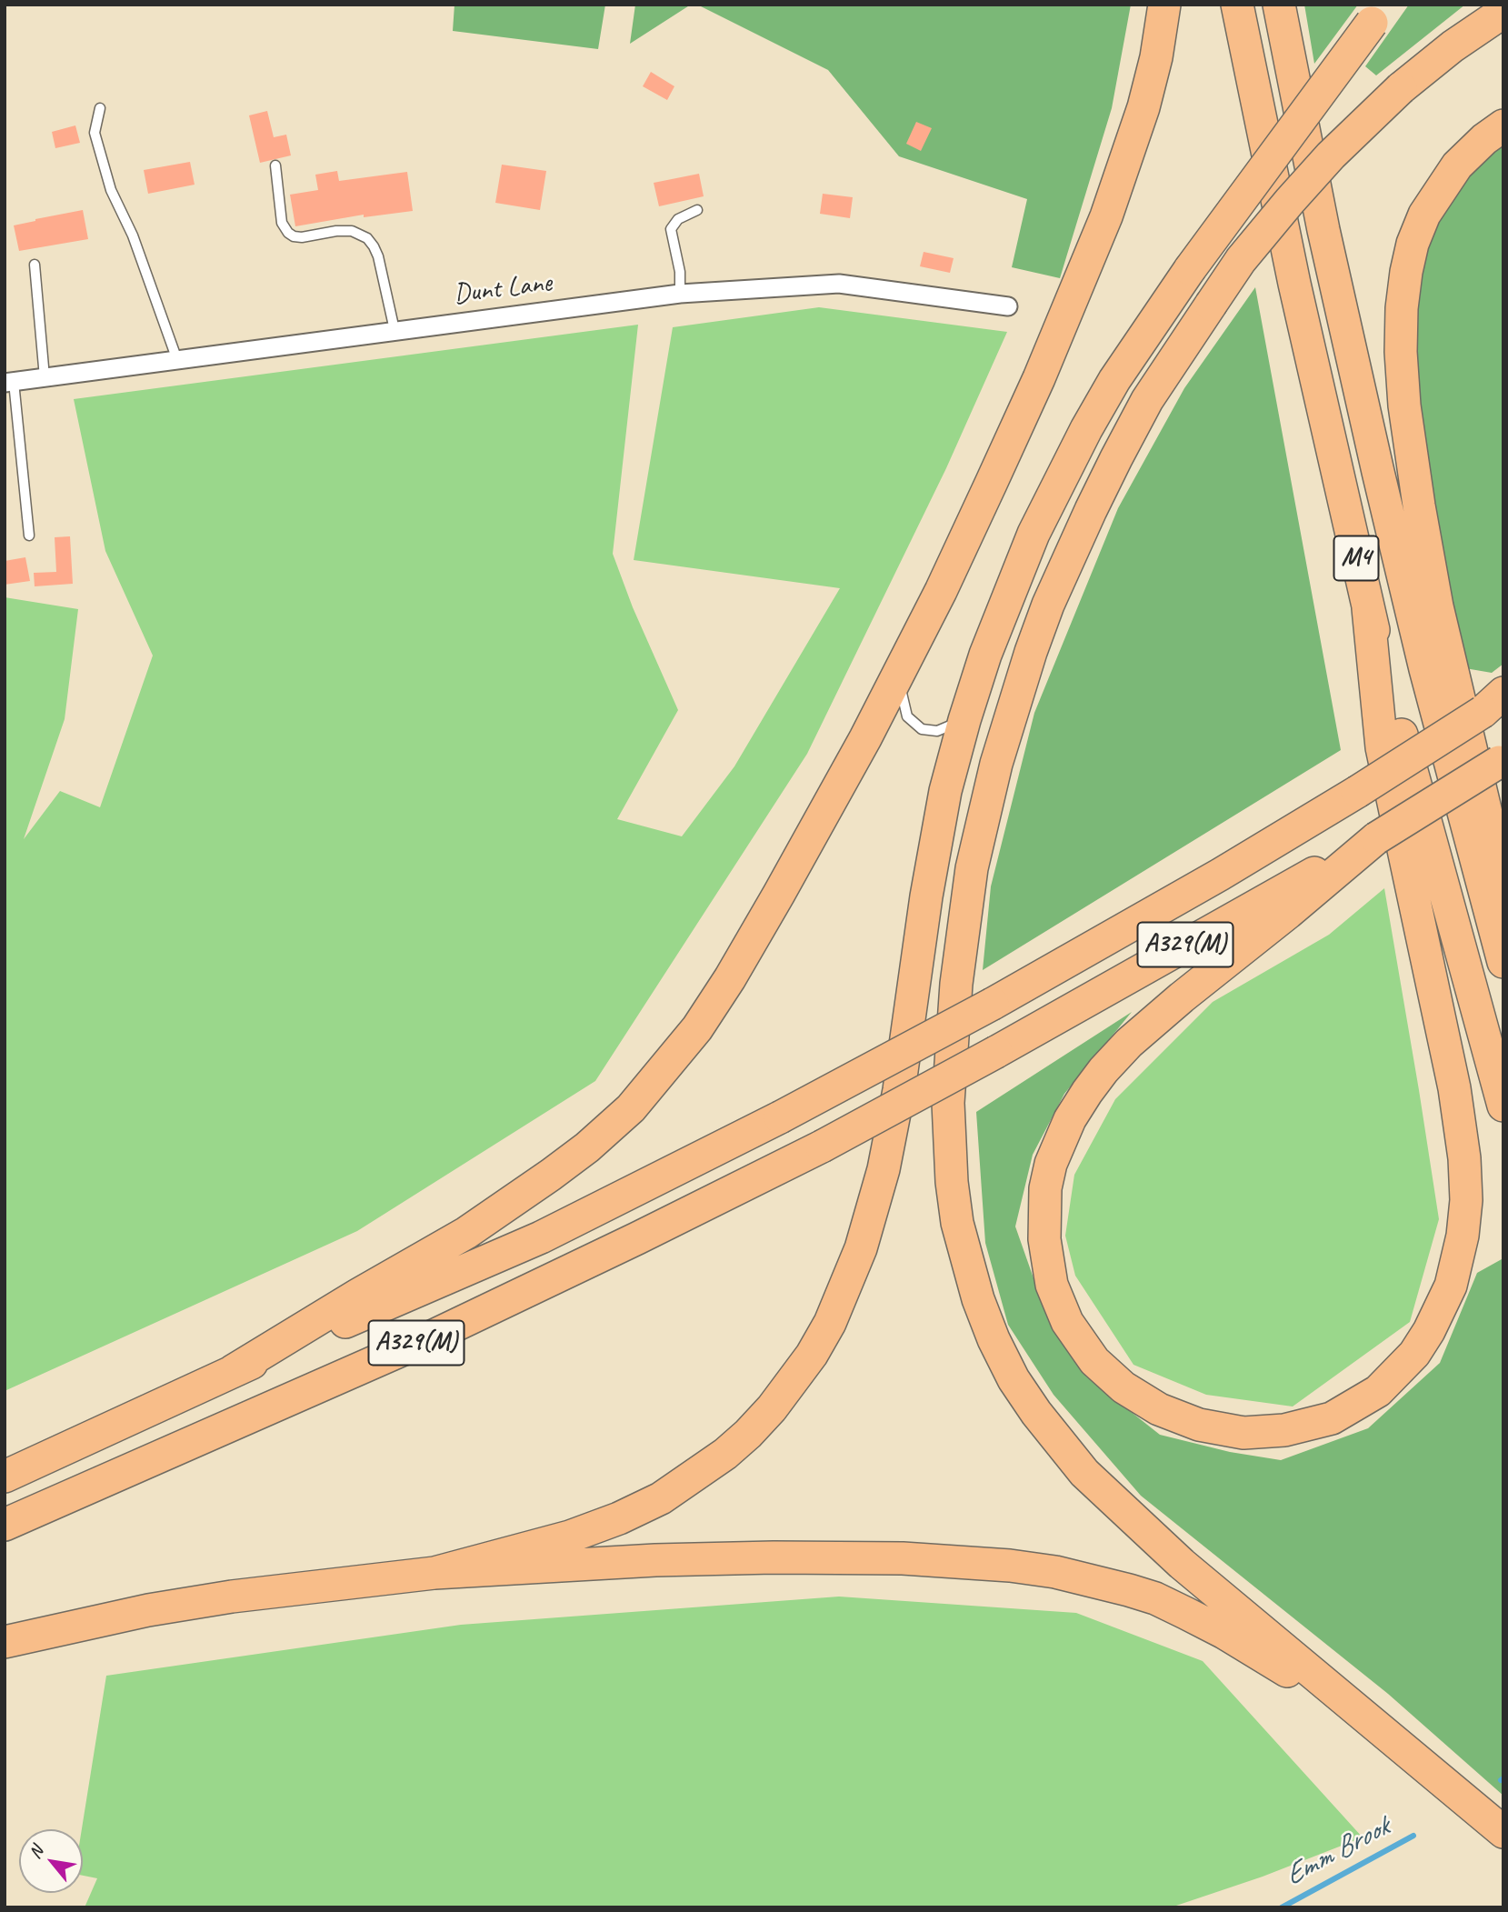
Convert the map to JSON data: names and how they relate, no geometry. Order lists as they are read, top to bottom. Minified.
{"streets":{"highway":["M4","A329(M)"],"street":["Dunt Lane"]},"water":["Emm Brook"],"north":"top left"}
